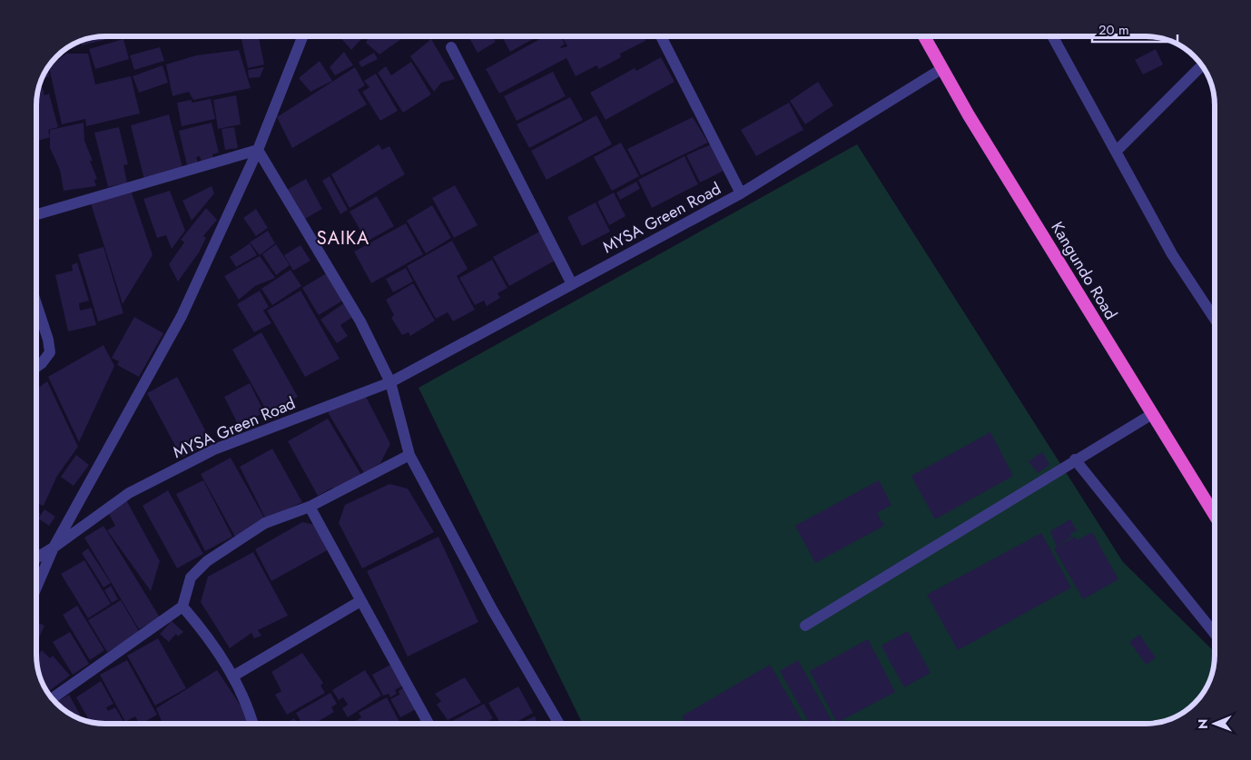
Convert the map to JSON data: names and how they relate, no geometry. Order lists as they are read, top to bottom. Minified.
{"streets":{"highway":["Kangundo Road"],"street":["MYSA Green Road"]},"crossings":[["MYSA Green Road","Kangundo Road"]],"districts":["SAIKA"],"scale_bar":"20 m","north":"left"}
